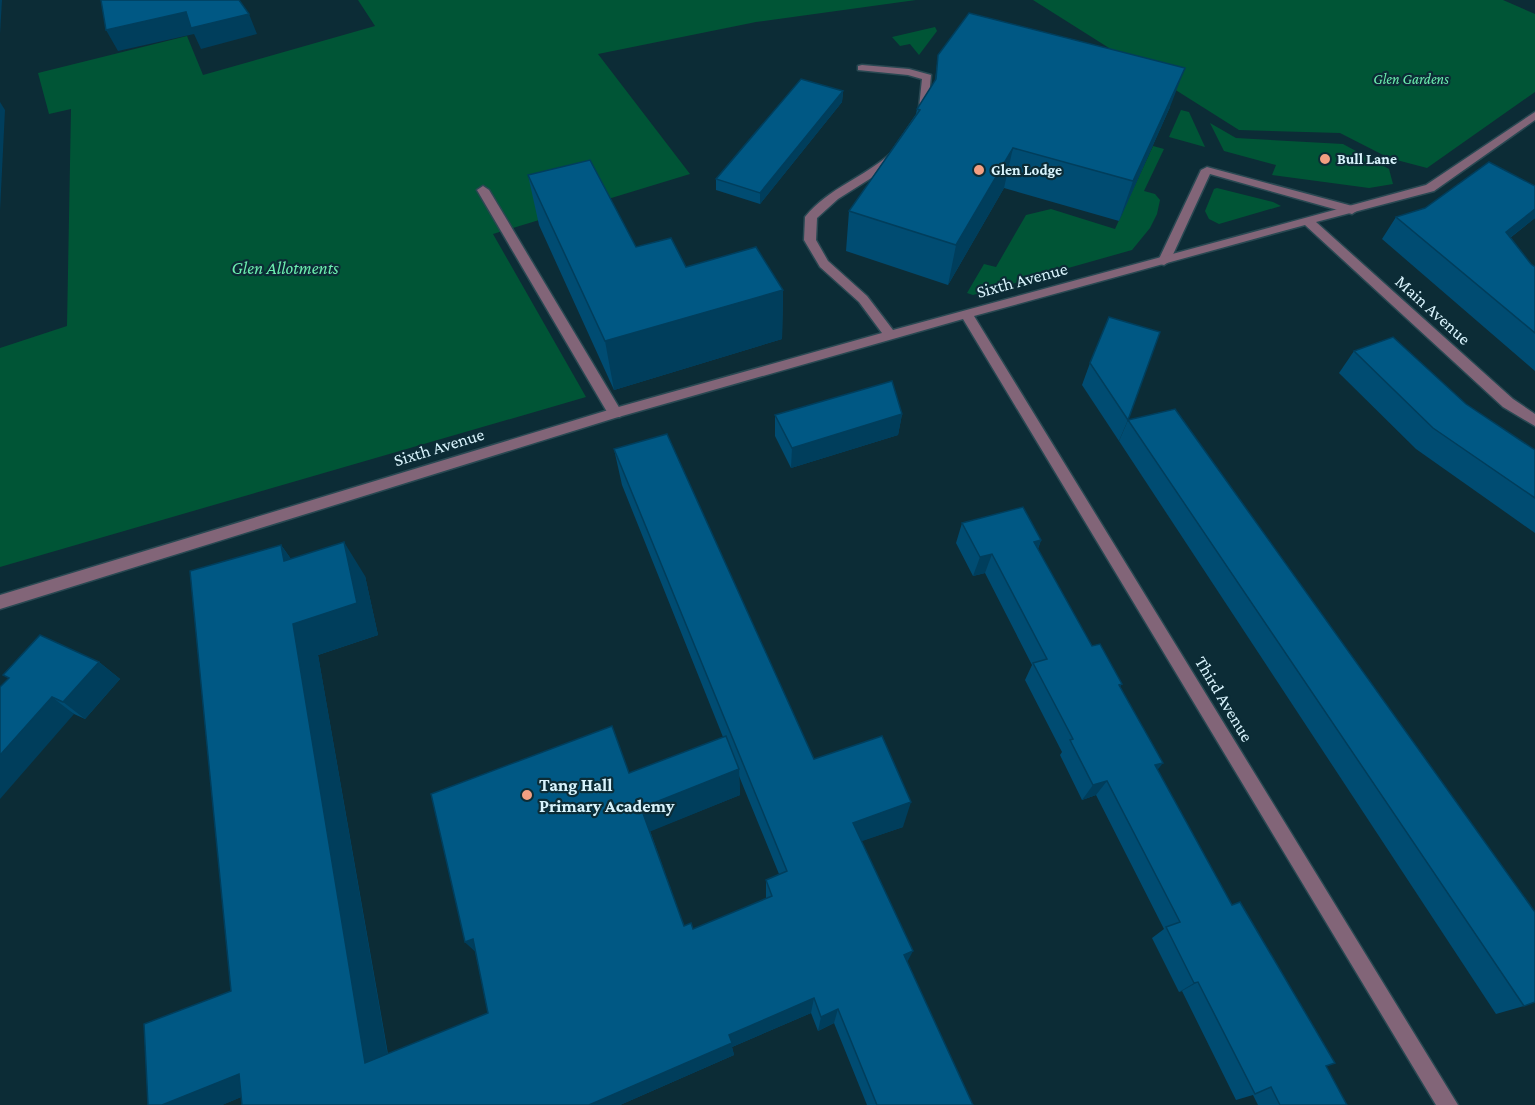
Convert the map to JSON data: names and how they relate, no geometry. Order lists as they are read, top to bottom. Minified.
{"streets":{"street":["Sixth Avenue","Main Avenue","Third Avenue"]},"crossings":[["Sixth Avenue","Main Avenue"],["Sixth Avenue","Third Avenue"]],"parks":["Glen Gardens","Glen Allotments"],"places":["Bull Lane","Glen Lodge","Tang Hall Primary Academy"]}
